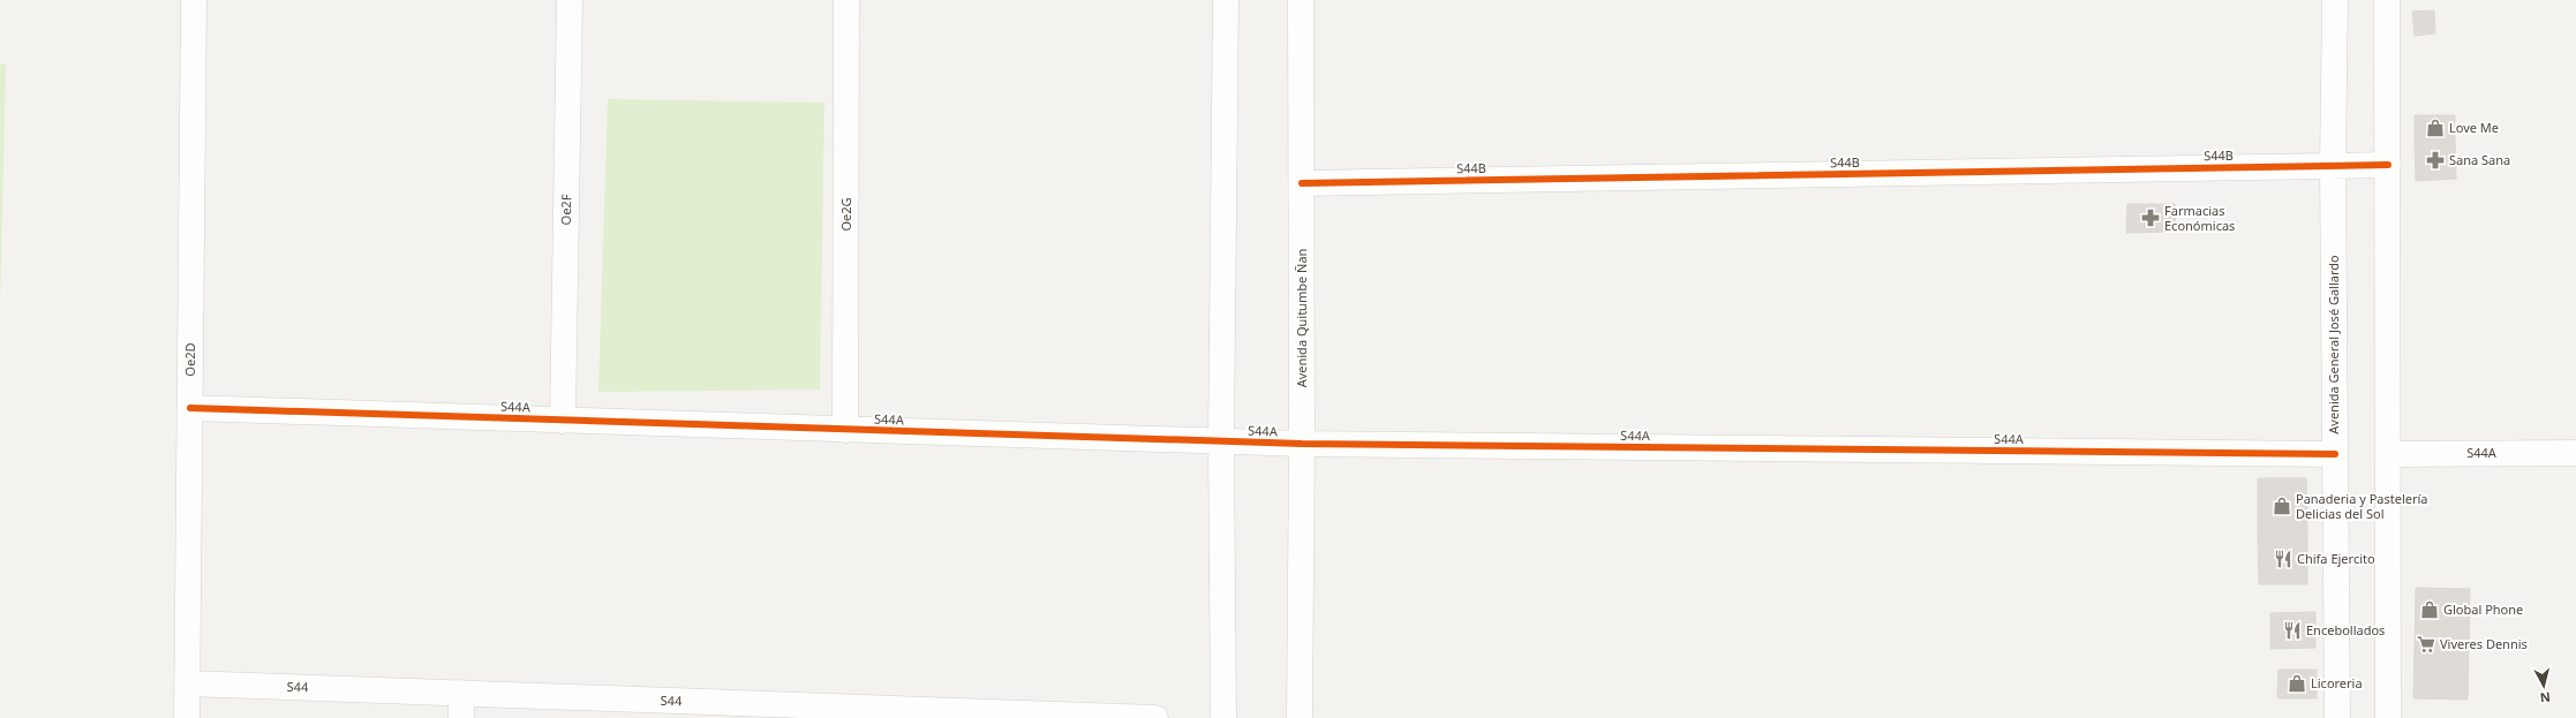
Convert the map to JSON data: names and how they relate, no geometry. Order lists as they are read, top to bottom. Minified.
{"streets":{"street":["S44B","Oe2F","Oe2G","Avenida Quitumbe Ñan","Avenida General José Gallardo","Oe2D","S44A","S44"]},"crossings":[["S44B","Avenida Quitumbe Ñan"],["S44B","Avenida General José Gallardo"],["Oe2F","S44A"],["Oe2G","S44A"],["Avenida Quitumbe Ñan","S44A"],["Avenida General José Gallardo","S44A"],["Oe2D","S44A"],["Oe2D","S44"]],"places":{"shop":["Love Me","Panaderia y Pastelería Delicias del Sol","Global Phone","Licoreria"],"pharmacy":["Sana Sana","Farmacias Económicas"],"restaurant":["Chifa Ejercito","Encebollados"],"supermarket":["Viveres Dennis"]},"north":"bottom"}
